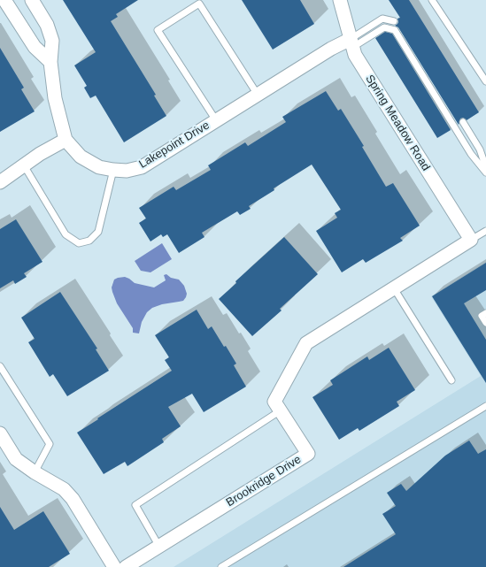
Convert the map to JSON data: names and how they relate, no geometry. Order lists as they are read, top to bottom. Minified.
{"streets":{"street":["Spring Meadow Road","Lakepoint Drive","Brookridge Drive"]},"crossings":[["Spring Meadow Road","Lakepoint Drive"],["Spring Meadow Road","Brookridge Drive"]]}
